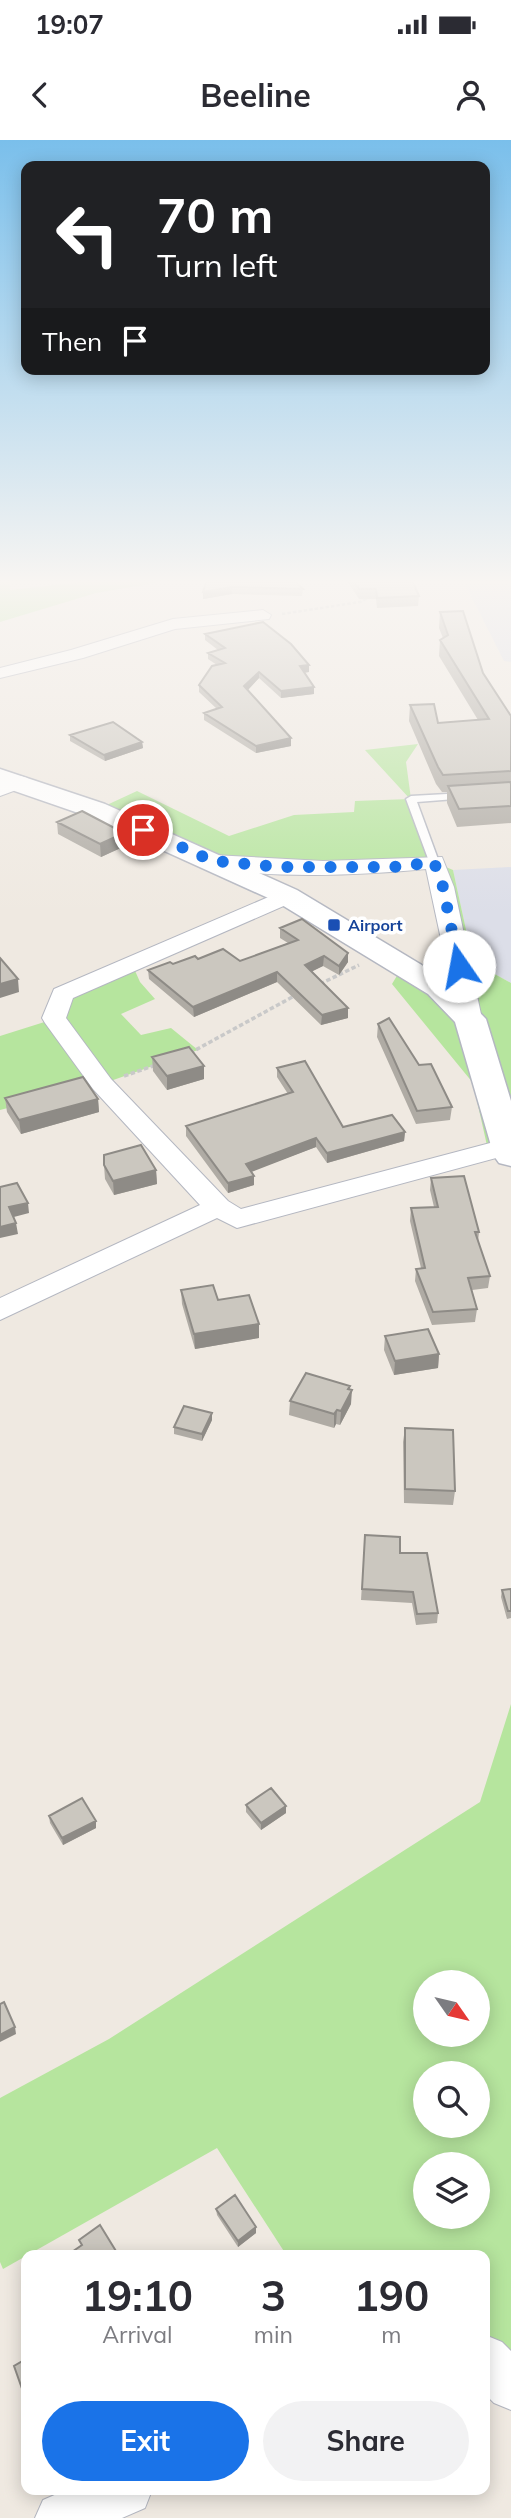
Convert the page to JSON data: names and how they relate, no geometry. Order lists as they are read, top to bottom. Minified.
{"places":{"transit":["Airport"]},"north":"bottom right","page":{"status":"19:07","header":"Beeline","turn":["70 m","Turn left"],"then":"Then","eta":["19:10","Arrival","3","min","190","m"],"buttons":["Exit","Share"]}}
